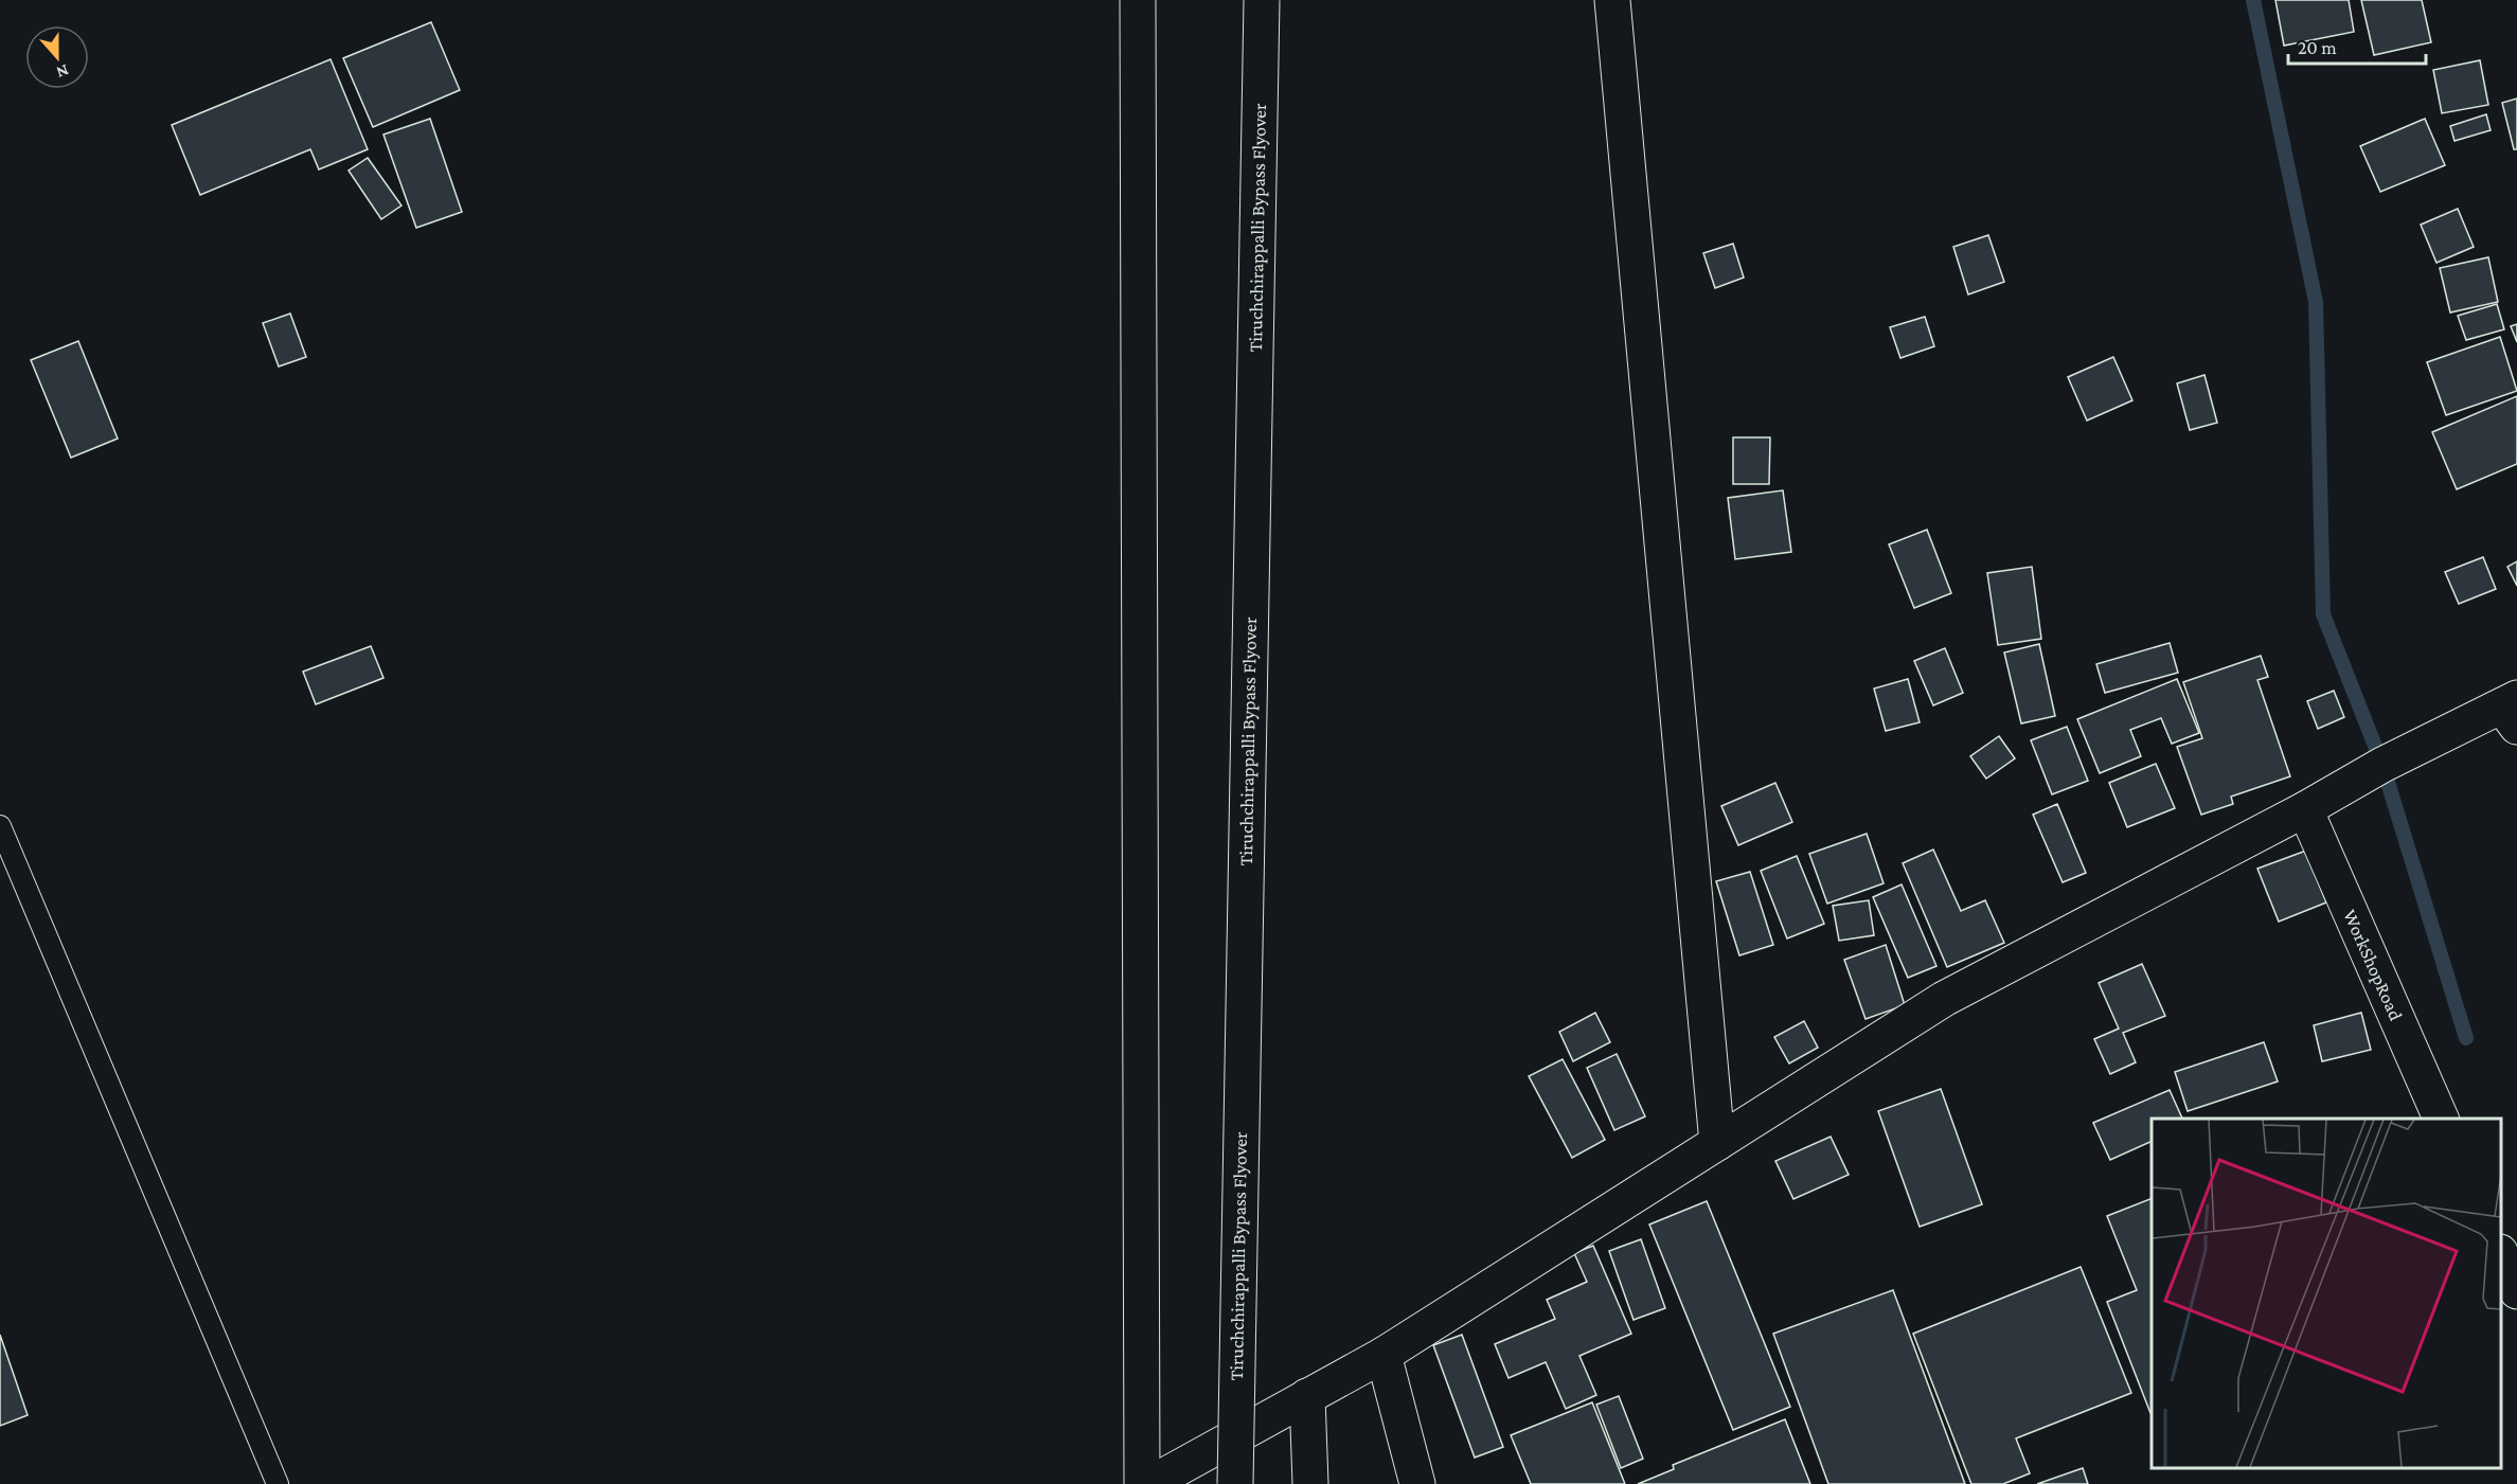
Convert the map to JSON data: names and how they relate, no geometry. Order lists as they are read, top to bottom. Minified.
{"streets":{"main road":["Tiruchchirappalli Bypass Flyover","WorkShopRoad"]},"scale_bar":"20 m","north":"bottom"}
